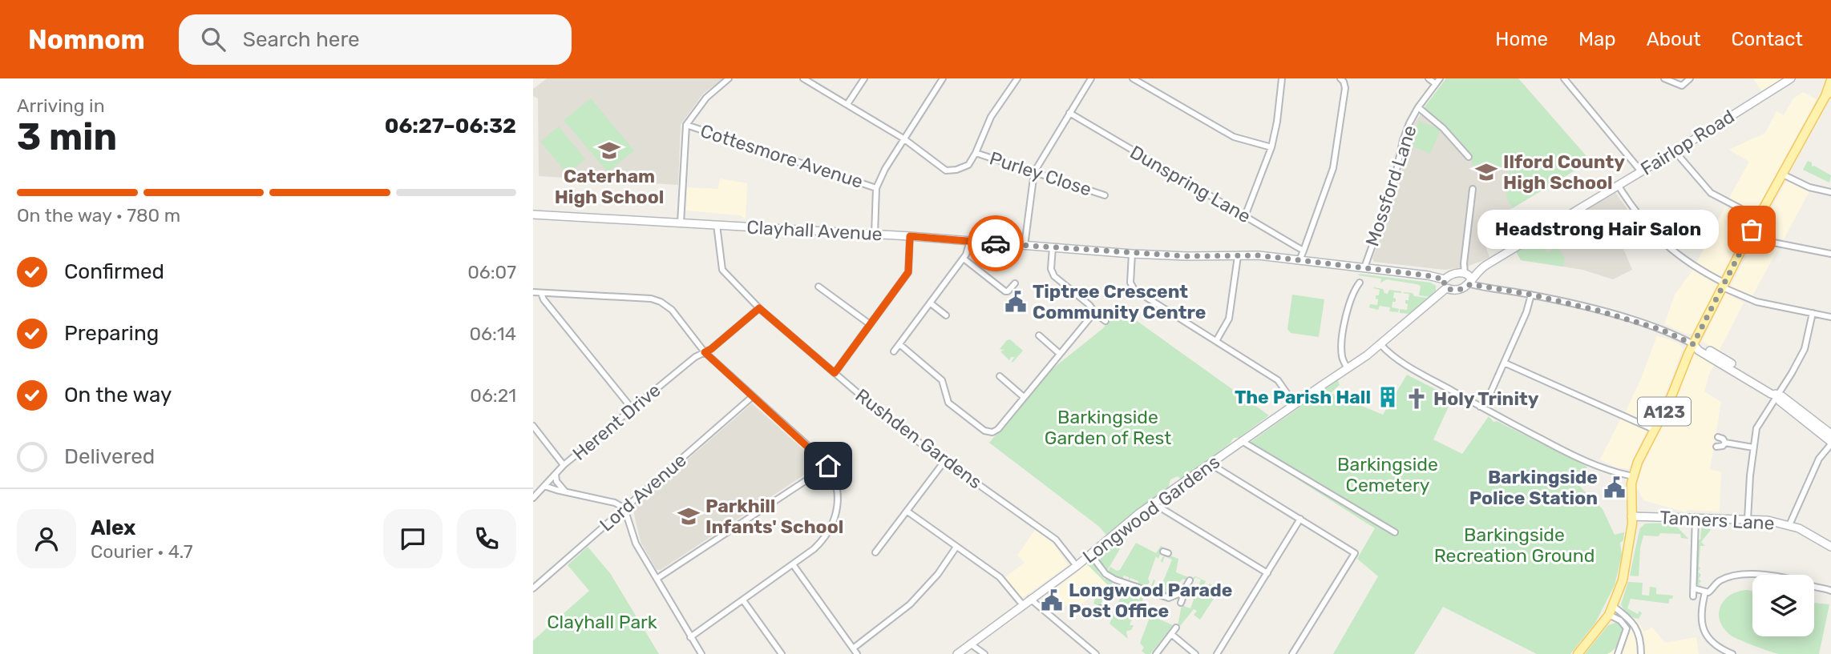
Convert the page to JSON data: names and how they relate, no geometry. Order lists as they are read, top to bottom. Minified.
{"streets":{"main road":["A123"],"street":["Fairlop Road","Cottesmore Avenue","Purley Close","Dunspring Lane","Mossford Lane","Clayhall Avenue","Herent Drive","Rushden Gardens","Lord Avenue","Longwood Gardens","Tanners Lane"]},"crossings":[["Mossford Lane","Clayhall Avenue"],["Clayhall Avenue","Rushden Gardens"],["A123","Tanners Lane"],["Herent Drive","Rushden Gardens"],["Rushden Gardens","Longwood Gardens"]],"parks":["Barkingside Garden of Rest","Barkingside Cemetery","Barkingside Recreation Ground","Clayhall Park"],"places":{"school or university":["Caterham High School","Ilford County High School","Parkhill Infants' School"],"other":["Headstrong Hair Salon"],"public building":["Tiptree Crescent Community Centre","Barkingside Police Station","Longwood Parade Post Office"],"building":["The Parish Hall"],"church":["Holy Trinity"]},"page":{"header":"Nomnom","search":"Search here","nav":["Home","Map","About","Contact"],"heading":["3 min","Arriving in","06:27–06:32"],"panel":["Alex","Courier · 4.7"],"bar":"On the way · 780 m","bubble":"Headstrong Hair Salon","list":[["Confirmed","06:07"],["Preparing","06:14"],["On the way","06:21"],"Delivered"]}}
